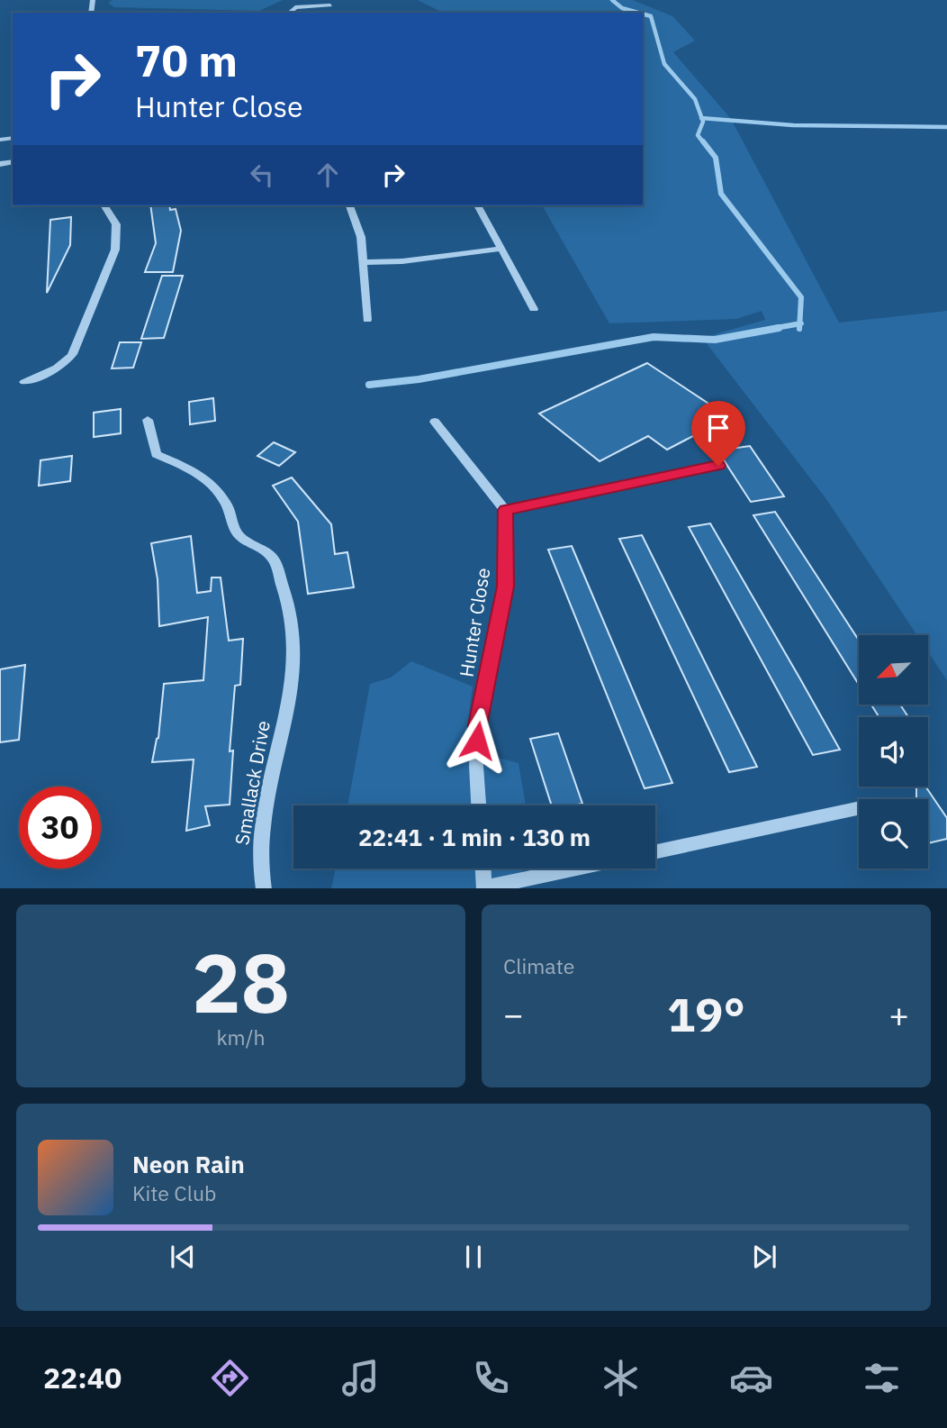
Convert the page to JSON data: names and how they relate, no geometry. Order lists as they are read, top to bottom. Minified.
{"streets":{"street":["Hunter Close","Smallack Drive"]},"north":"bottom left","page":{"turn":["70 m","Hunter Close"],"limit":"30","trip":"22:41 · 1 min · 130 m","tile":[["28","km/h"],"Climate"],"heat":["−","19°","+"],"song":["Neon Rain","Kite Club"],"tabs":"22:40"}}
